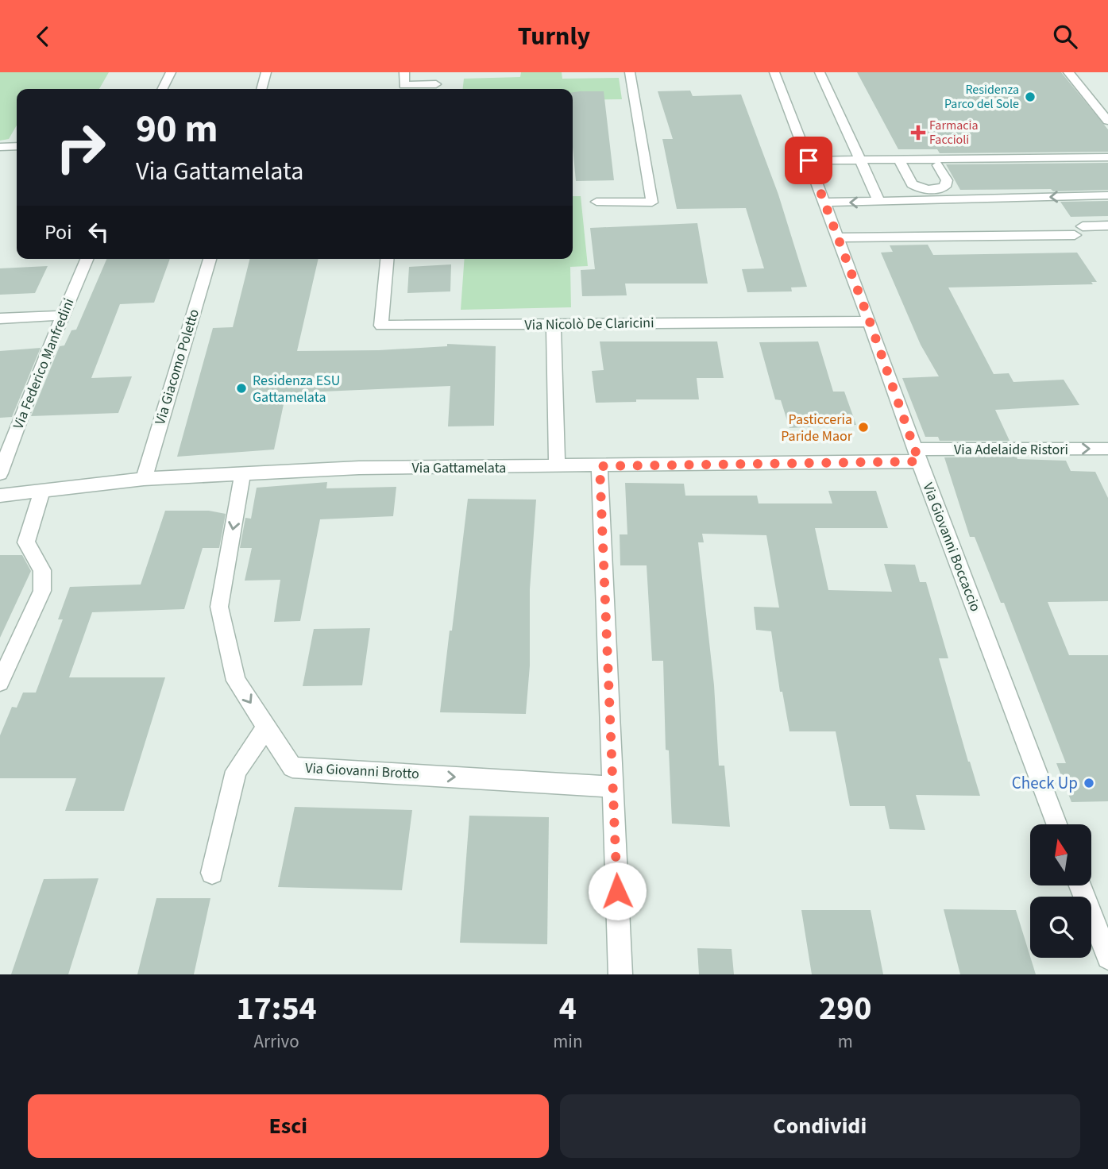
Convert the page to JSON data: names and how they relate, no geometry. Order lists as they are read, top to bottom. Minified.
{"streets":{"street":["Via Nicolò De Claricini","Via Federico Manfredini","Via Giacomo Poletto","Via Adelaide Ristori","Via Gattamelata","Via Giovanni Boccaccio","Via Giovanni Brotto"]},"crossings":[["Via Nicolò De Claricini","Via Giovanni Boccaccio"],["Via Giacomo Poletto","Via Gattamelata"],["Via Adelaide Ristori","Via Gattamelata"],["Via Adelaide Ristori","Via Giovanni Boccaccio"],["Via Gattamelata","Via Giovanni Boccaccio"],["Via Gattamelata","Via Giovanni Brotto"]],"one_way":["Via Adelaide Ristori"],"places":{"other":["Residenza Parco del Sole","Residenza ESU Gattamelata","Pasticceria Paride Maor","Check Up"],"health":["Farmacia Faccioli"]},"north":"top","page":{"header":"Turnly","turn":["90 m","Via Gattamelata"],"then":"Poi","eta":["17:54","Arrivo","4","min","290","m"],"buttons":["Esci","Condividi"]}}
